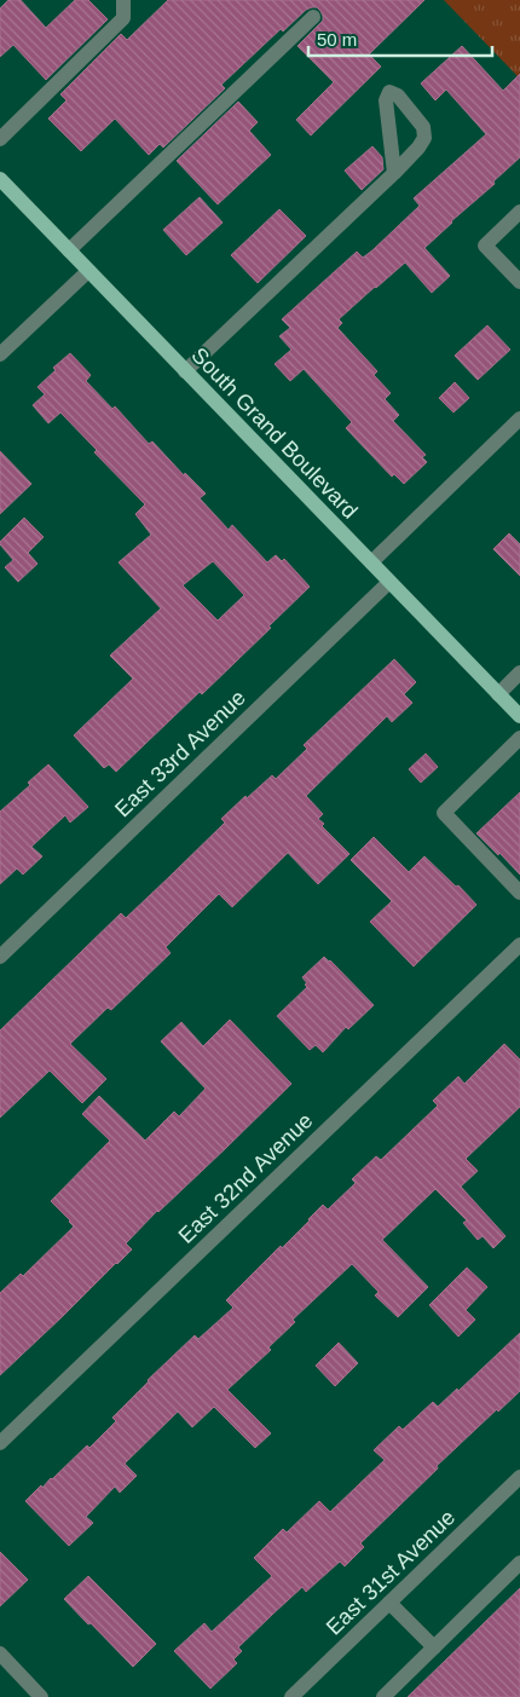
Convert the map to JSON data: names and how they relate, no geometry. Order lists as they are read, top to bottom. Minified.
{"streets":{"main road":["South Grand Boulevard"],"street":["East 33rd Avenue","East 32nd Avenue","East 31st Avenue"]},"crossings":[["South Grand Boulevard","East 33rd Avenue"]],"scale_bar":"50 m"}
